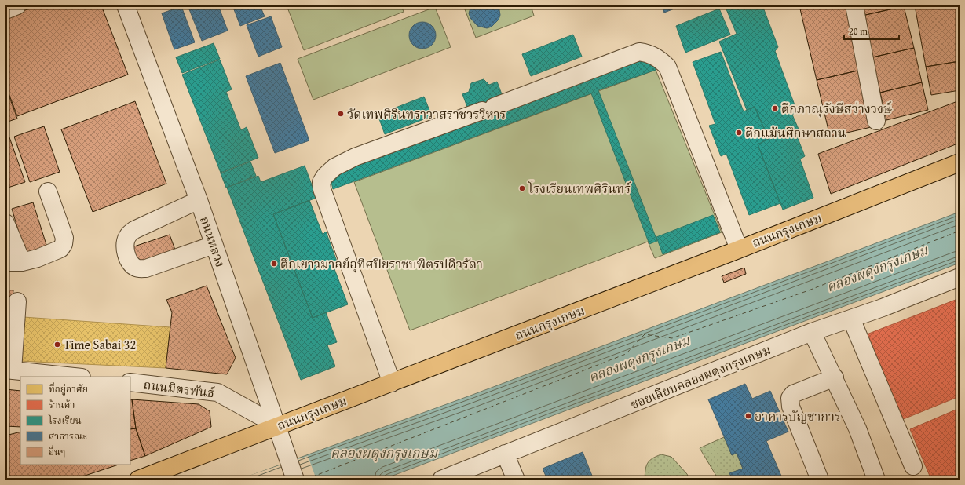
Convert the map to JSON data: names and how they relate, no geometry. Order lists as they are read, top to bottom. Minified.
{"streets":{"main road":["ถนนกรุงเกษม"],"street":["ถนนหลวง","ซอยเลียบคลองผดุงกรุงเกษม","ถนนมิตรพันธ์"]},"crossings":[["ถนนกรุงเกษม","ถนนหลวง"],["ถนนกรุงเกษม","ถนนมิตรพันธ์"],["ถนนหลวง","ถนนมิตรพันธ์"]],"water":["คลองผดุงกรุงเกษม"],"places":["ตึกภาณุรังษีสว่างวงษ์","วัดเทพศิรินทราวาสราชวรวิหาร","ตึกแม้นศึกษาสถาน","โรงเรียนเทพศิรินทร์","ตึกเยาวมาลย์อุทิศปิยราชบพิตรปดิวรัดา","Time Sabai 32","อาคารบัญชาการ"],"legend":["ที่อยู่อาศัย","ร้านค้า","โรงเรียน","สาธารณะ","อื่นๆ"],"scale_bar":"20 m"}
